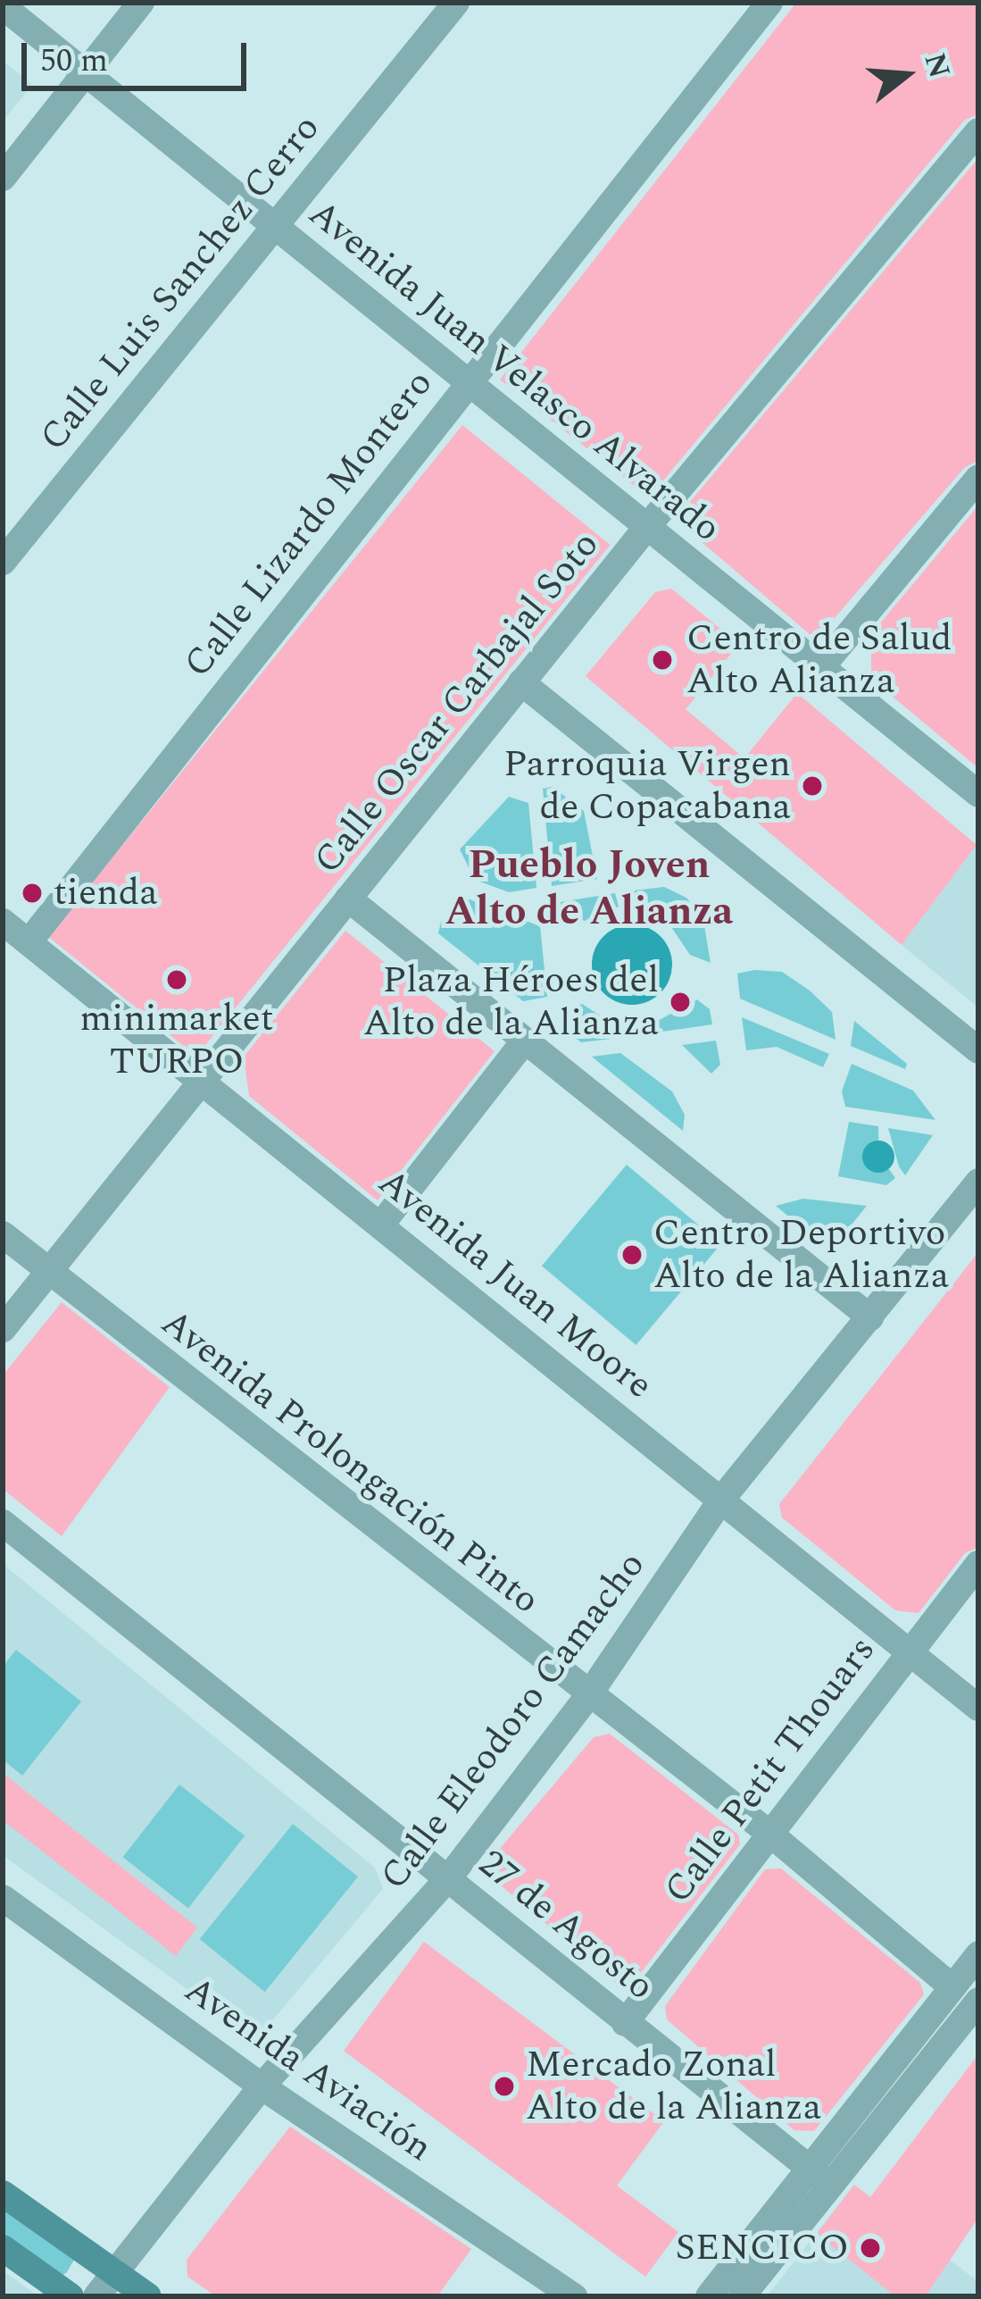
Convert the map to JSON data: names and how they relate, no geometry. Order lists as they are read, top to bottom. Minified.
{"streets":{"street":["Calle Luis Sanchez Cerro","Avenida Juan Velasco Alvarado","Calle Lizardo Montero","Calle Oscar Carbajal Soto","Avenida Juan Moore","Avenida Prolongación Pinto","Calle Eleodoro Camacho","Calle Petit Thouars","27 de Agosto","Avenida Aviación"]},"crossings":[["Calle Luis Sanchez Cerro","Avenida Juan Velasco Alvarado"],["Avenida Juan Velasco Alvarado","Calle Lizardo Montero"],["Avenida Juan Velasco Alvarado","Calle Oscar Carbajal Soto"],["Calle Lizardo Montero","Avenida Juan Moore"],["Calle Oscar Carbajal Soto","Avenida Juan Moore"],["Calle Oscar Carbajal Soto","Avenida Prolongación Pinto"],["Avenida Juan Moore","Calle Eleodoro Camacho"],["Avenida Juan Moore","Calle Petit Thouars"],["Avenida Prolongación Pinto","Calle Eleodoro Camacho"],["Avenida Prolongación Pinto","Calle Petit Thouars"],["Calle Eleodoro Camacho","27 de Agosto"],["Calle Eleodoro Camacho","Avenida Aviación"],["Calle Petit Thouars","27 de Agosto"]],"districts":["Pueblo Joven Alto de Alianza"],"places":["Centro de Salud Alto Alianza","Parroquia Virgen de Copacabana","tienda","minimarket TURPO","Plaza Héroes del Alto de la Alianza","Centro Deportivo Alto de la Alianza","Mercado Zonal Alto de la Alianza","SENCICO"],"scale_bar":"50 m","north":"right"}
